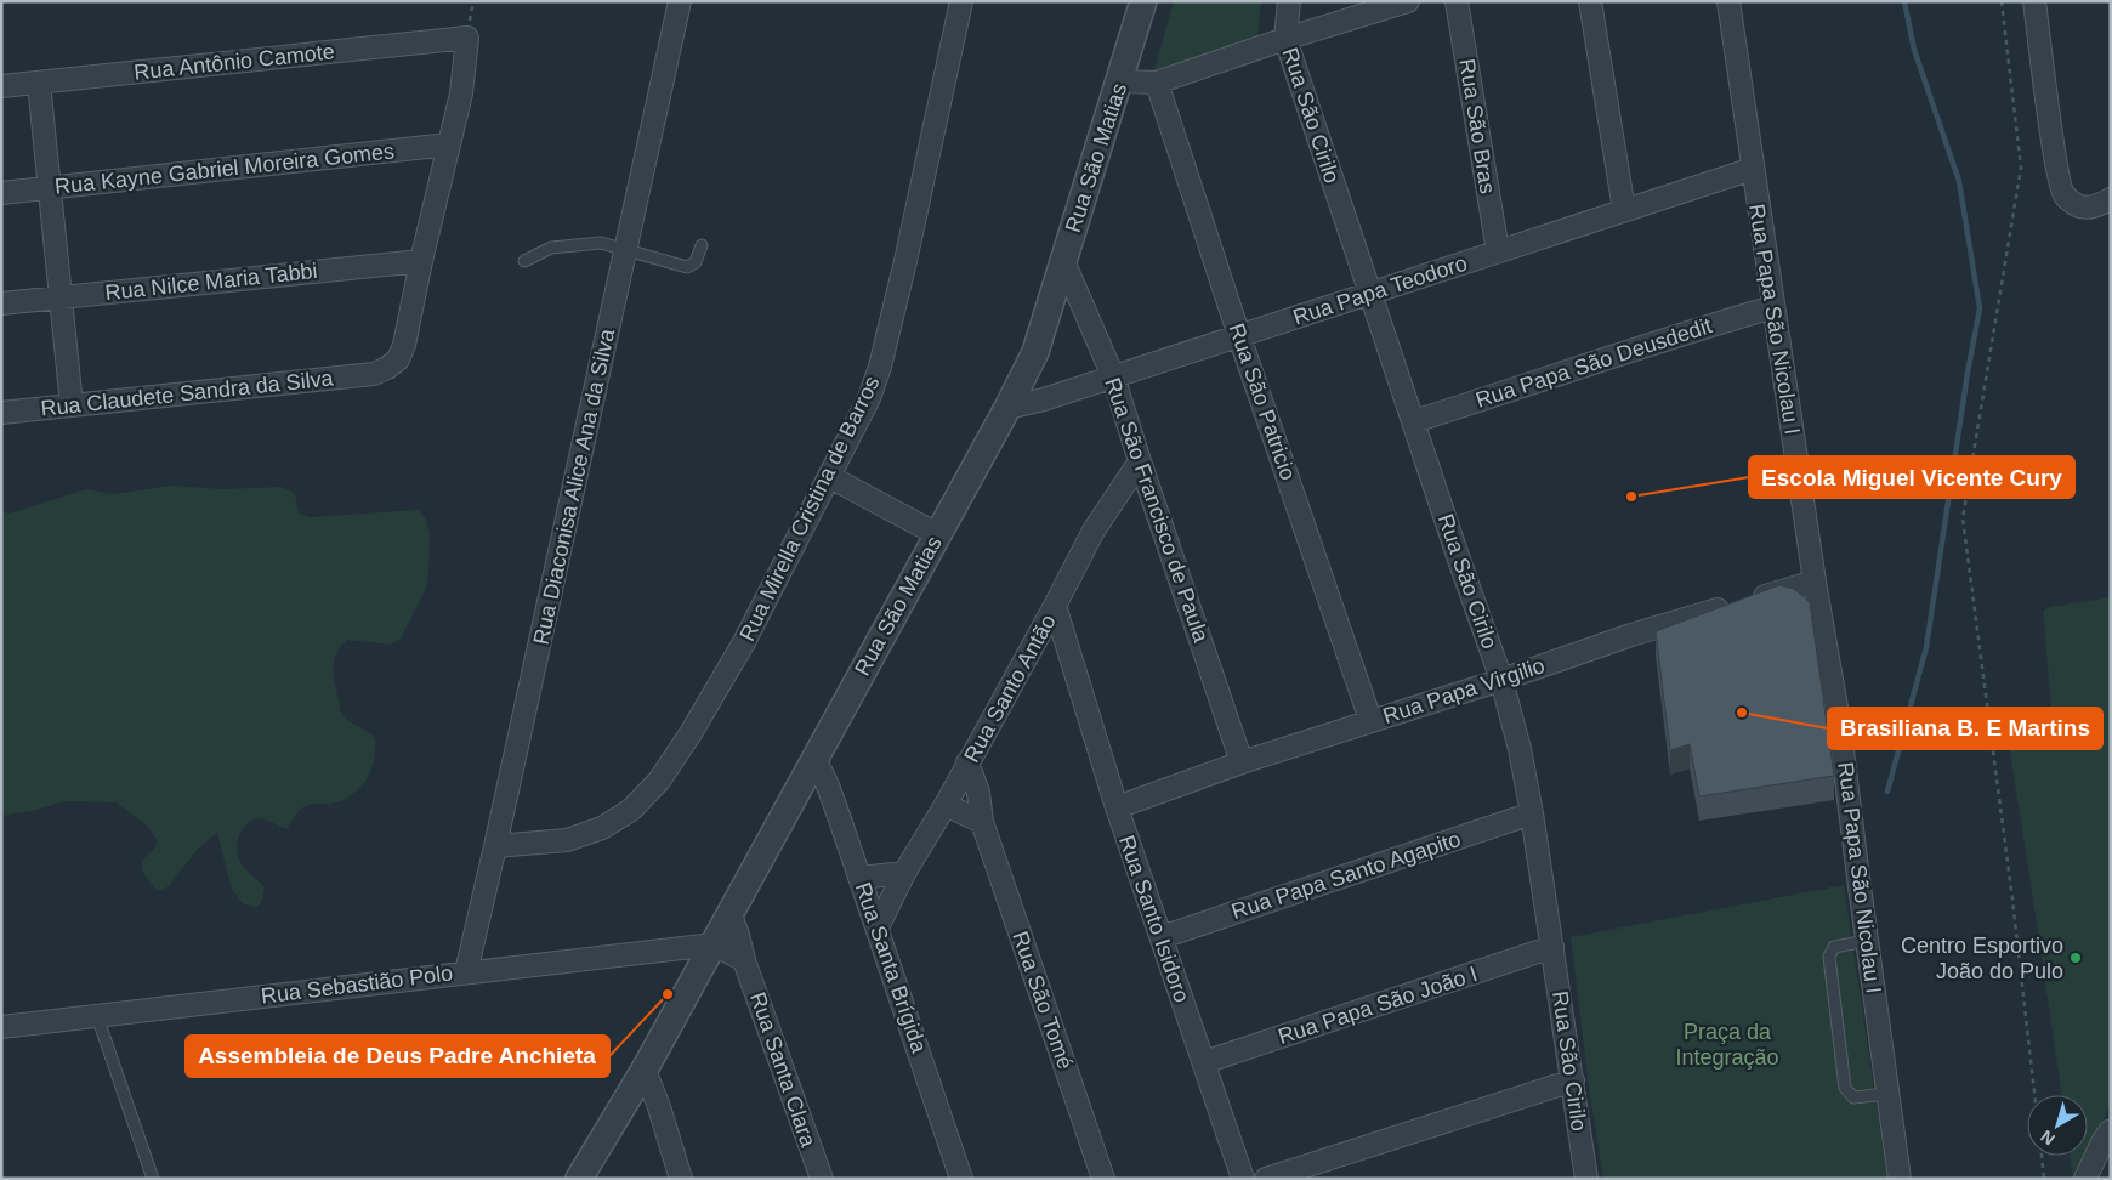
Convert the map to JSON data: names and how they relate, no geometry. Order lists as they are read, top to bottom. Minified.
{"streets":{"street":["Rua Antônio Camote","Rua São Cirilo","Rua São Bras","Rua São Matias","Rua Kayne Gabriel Moreira Gomes","Rua Nilce Maria Tabbi","Rua Papa Teodoro","Rua Papa São Nicolau I","Rua Papa São Deusdedit","Rua Claudete Sandra da Silva","Rua São Patricio","Rua Diaconisa Alice Ana da Silva","Rua Mirella Cristina de Barros","Rua São Francisco de Paula","Rua Santo Antão","Rua Papa Virgilio","Rua Papa Santo Agapito","Rua Santo Isidoro","Rua Santa Brígida","Rua Sebastião Polo","Rua São Tomé","Rua Papa São João I","Rua Santa Clara"]},"crossings":[["Rua Antônio Camote","Rua Kayne Gabriel Moreira Gomes"],["Rua São Cirilo","Rua Papa Teodoro"],["Rua São Cirilo","Rua Papa São Deusdedit"],["Rua São Cirilo","Rua Papa Virgilio"],["Rua São Cirilo","Rua Papa Santo Agapito"],["Rua São Cirilo","Rua Papa São João I"],["Rua São Bras","Rua Papa Teodoro"],["Rua São Matias","Rua Papa Teodoro"],["Rua São Matias","Rua São Francisco de Paula"],["Rua São Matias","Rua Santa Brígida"],["Rua São Matias","Rua Sebastião Polo"],["Rua São Matias","Rua Santa Clara"],["Rua Nilce Maria Tabbi","Rua Claudete Sandra da Silva"],["Rua Papa Teodoro","Rua Papa São Nicolau I"],["Rua Papa Teodoro","Rua São Patricio"],["Rua Papa Teodoro","Rua São Francisco de Paula"],["Rua Papa São Nicolau I","Rua Papa São Deusdedit"],["Rua Papa São Nicolau I","Rua Papa Virgilio"],["Rua São Patricio","Rua Papa Virgilio"],["Rua Diaconisa Alice Ana da Silva","Rua Mirella Cristina de Barros"],["Rua Diaconisa Alice Ana da Silva","Rua Sebastião Polo"],["Rua São Francisco de Paula","Rua Santo Antão"],["Rua São Francisco de Paula","Rua Papa Virgilio"],["Rua Santo Antão","Rua Santo Isidoro"],["Rua Santo Antão","Rua Santa Brígida"],["Rua Santo Antão","Rua São Tomé"],["Rua Papa Virgilio","Rua Santo Isidoro"],["Rua Papa Santo Agapito","Rua Santo Isidoro"],["Rua Santo Isidoro","Rua Papa São João I"]],"parks":["Praça da Integração"],"places":["Escola Miguel Vicente Cury","Brasiliana B. E Martins","Centro Esportivo João do Pulo","Assembleia de Deus Padre Anchieta"],"north":"bottom left"}
